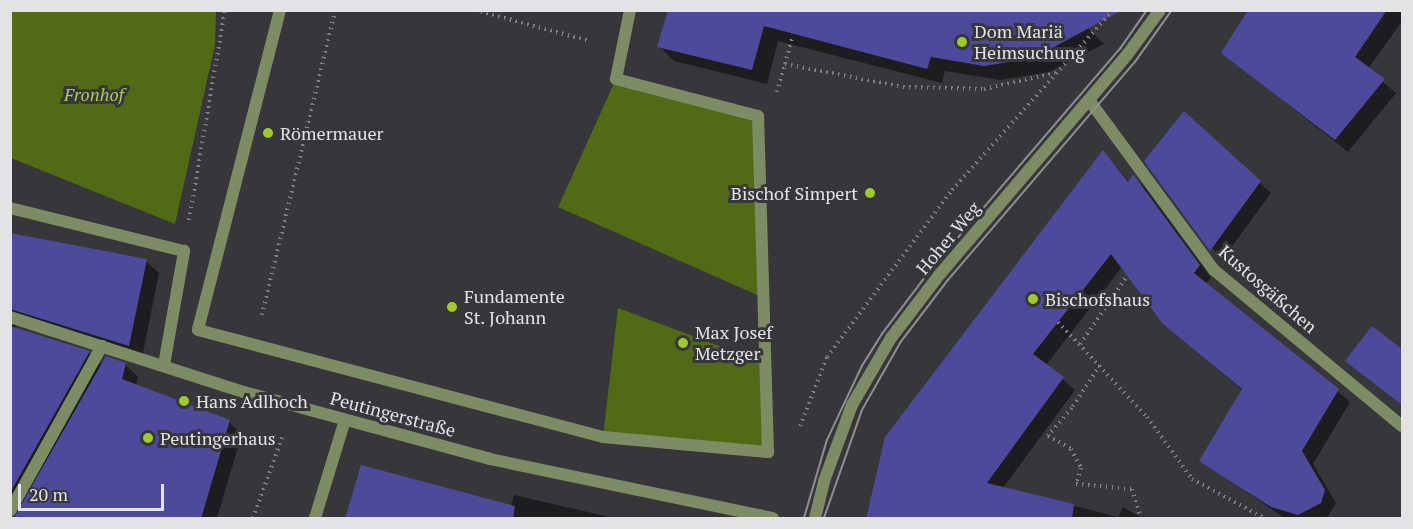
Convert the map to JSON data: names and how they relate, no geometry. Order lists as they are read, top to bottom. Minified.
{"streets":{"street":["Hoher Weg","Kustosgäßchen","Peutingerstraße"]},"crossings":[["Hoher Weg","Kustosgäßchen"]],"parks":["Fronhof"],"places":["Dom Mariä Heimsuchung","Römermauer","Bischof Simpert","Bischofshaus","Fundamente St. Johann","Max Josef Metzger","Hans Adlhoch","Peutingerhaus"],"scale_bar":"20 m"}
